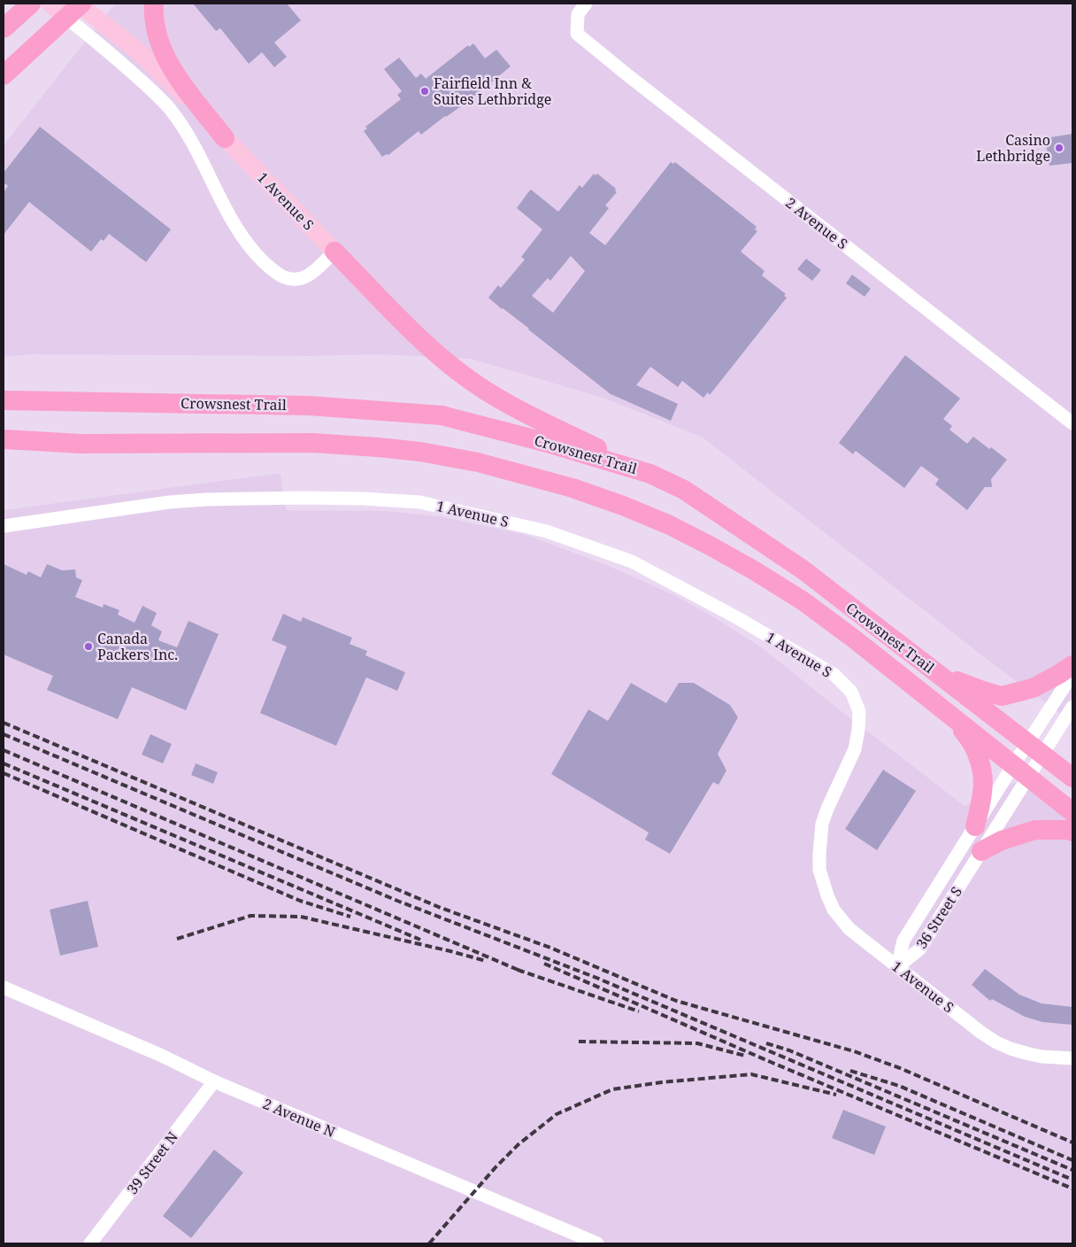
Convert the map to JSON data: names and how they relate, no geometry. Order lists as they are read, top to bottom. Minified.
{"streets":{"highway":["Crowsnest Trail"],"main road":["1 Avenue S"],"street":["2 Avenue S","36 Street S","2 Avenue N","39 Street N"]},"crossings":[["1 Avenue S","36 Street S"],["Crowsnest Trail","36 Street S"],["2 Avenue N","39 Street N"]],"places":["Fairfield Inn & Suites Lethbridge","Casino Lethbridge","Canada Packers Inc."]}
